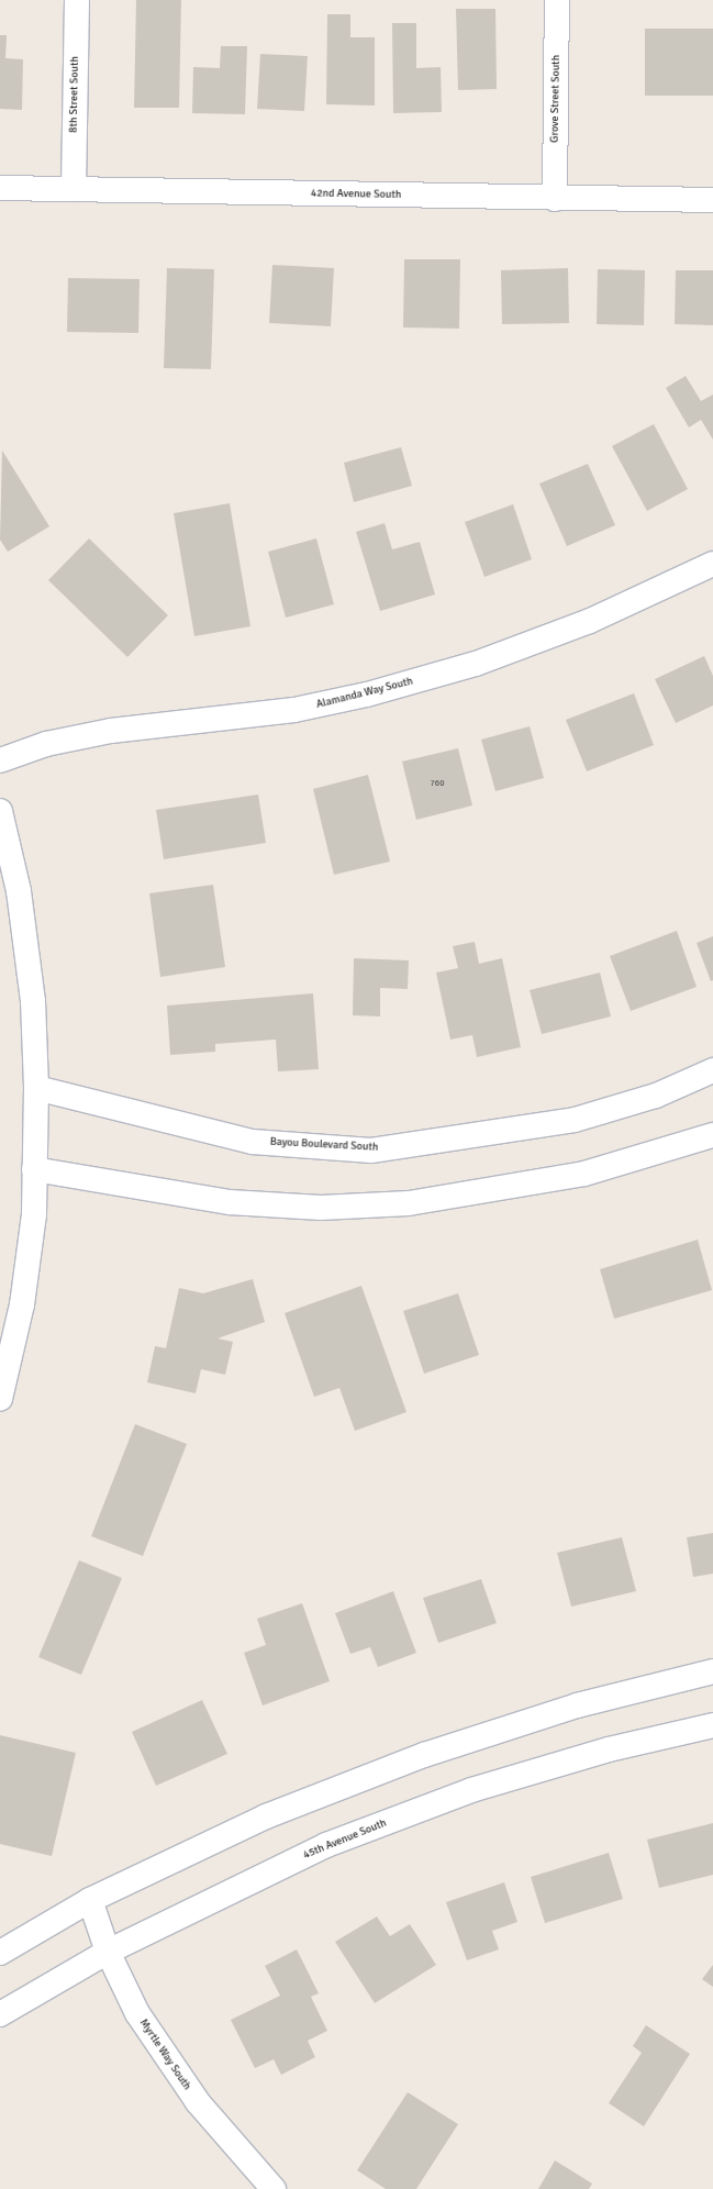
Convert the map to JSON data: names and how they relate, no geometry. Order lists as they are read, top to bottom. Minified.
{"streets":{"street":["8th Street South","Grove Street South","42nd Avenue South","Alamanda Way South","Bayou Boulevard South","45th Avenue South","Myrtle Way South"]},"crossings":[["8th Street South","42nd Avenue South"],["Grove Street South","42nd Avenue South"],["45th Avenue South","Myrtle Way South"]],"house_numbers":["760"]}
